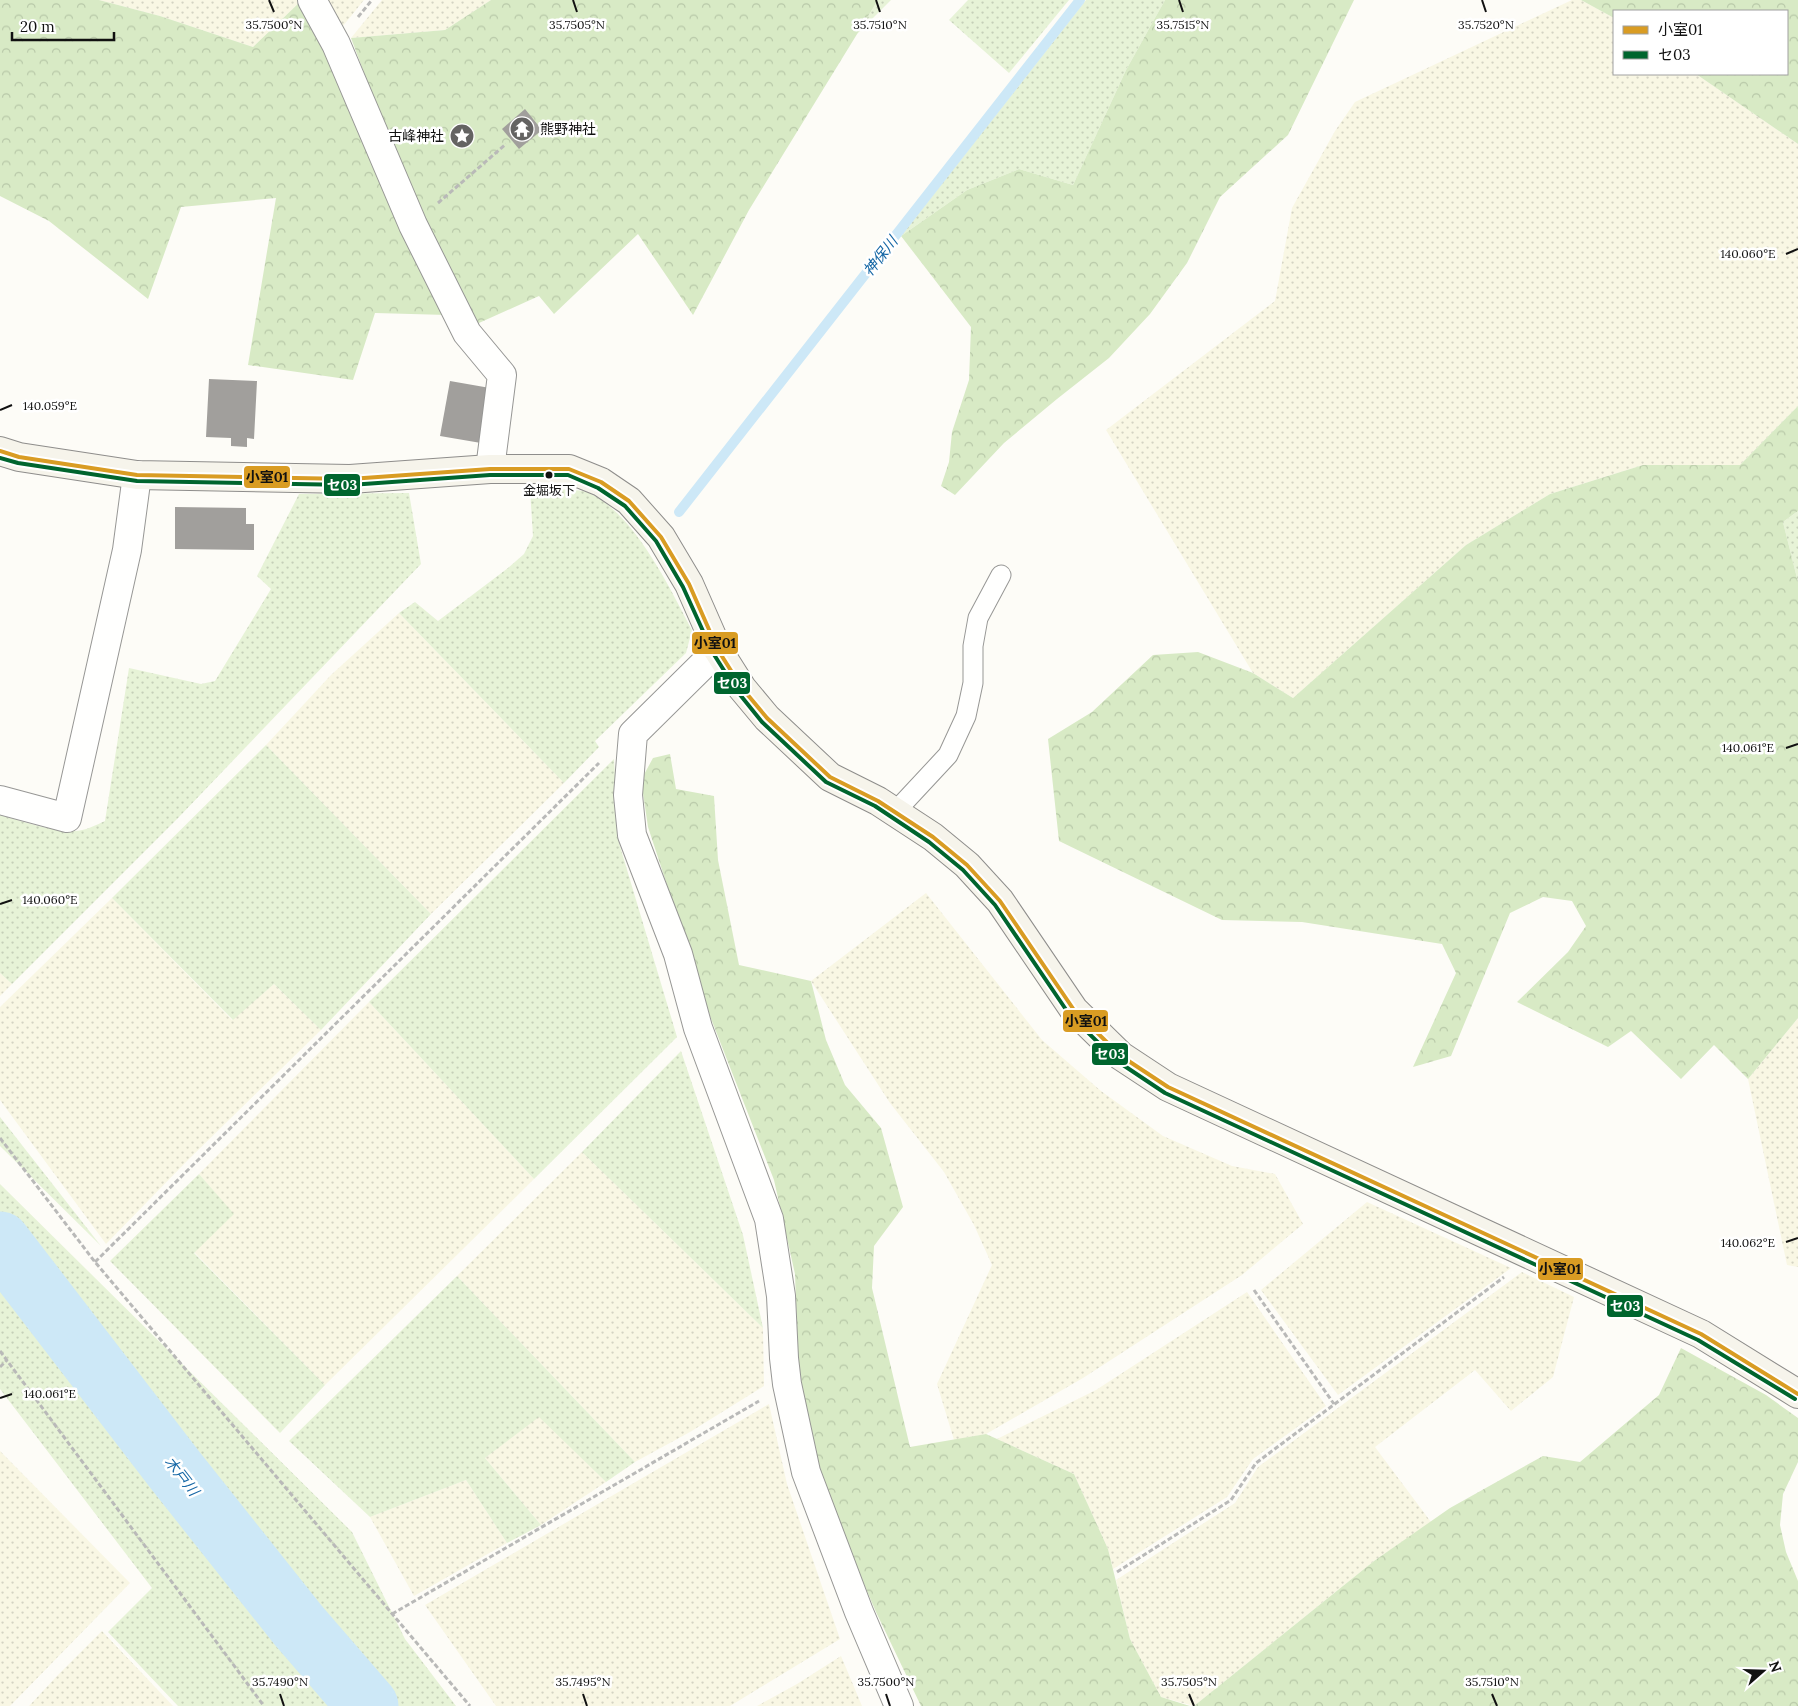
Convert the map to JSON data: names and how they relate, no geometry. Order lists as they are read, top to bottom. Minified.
{"water":["神保川","木戸川"],"places":{"temple":["熊野神社"],"place":["古峰神社"],"other":["金堀坂下"]},"lines":["transit line 小室01","transit line セ03"],"legend":["小室01","セ03"],"scale_bar":"20 m","north":"right","coordinates":["35.7500°N","35.7505°N","35.7510°N","35.7520°N","35.7515°N","140.060°E","140.059°E","140.061°E","140.062°E","35.7490°N","35.7495°N"]}
